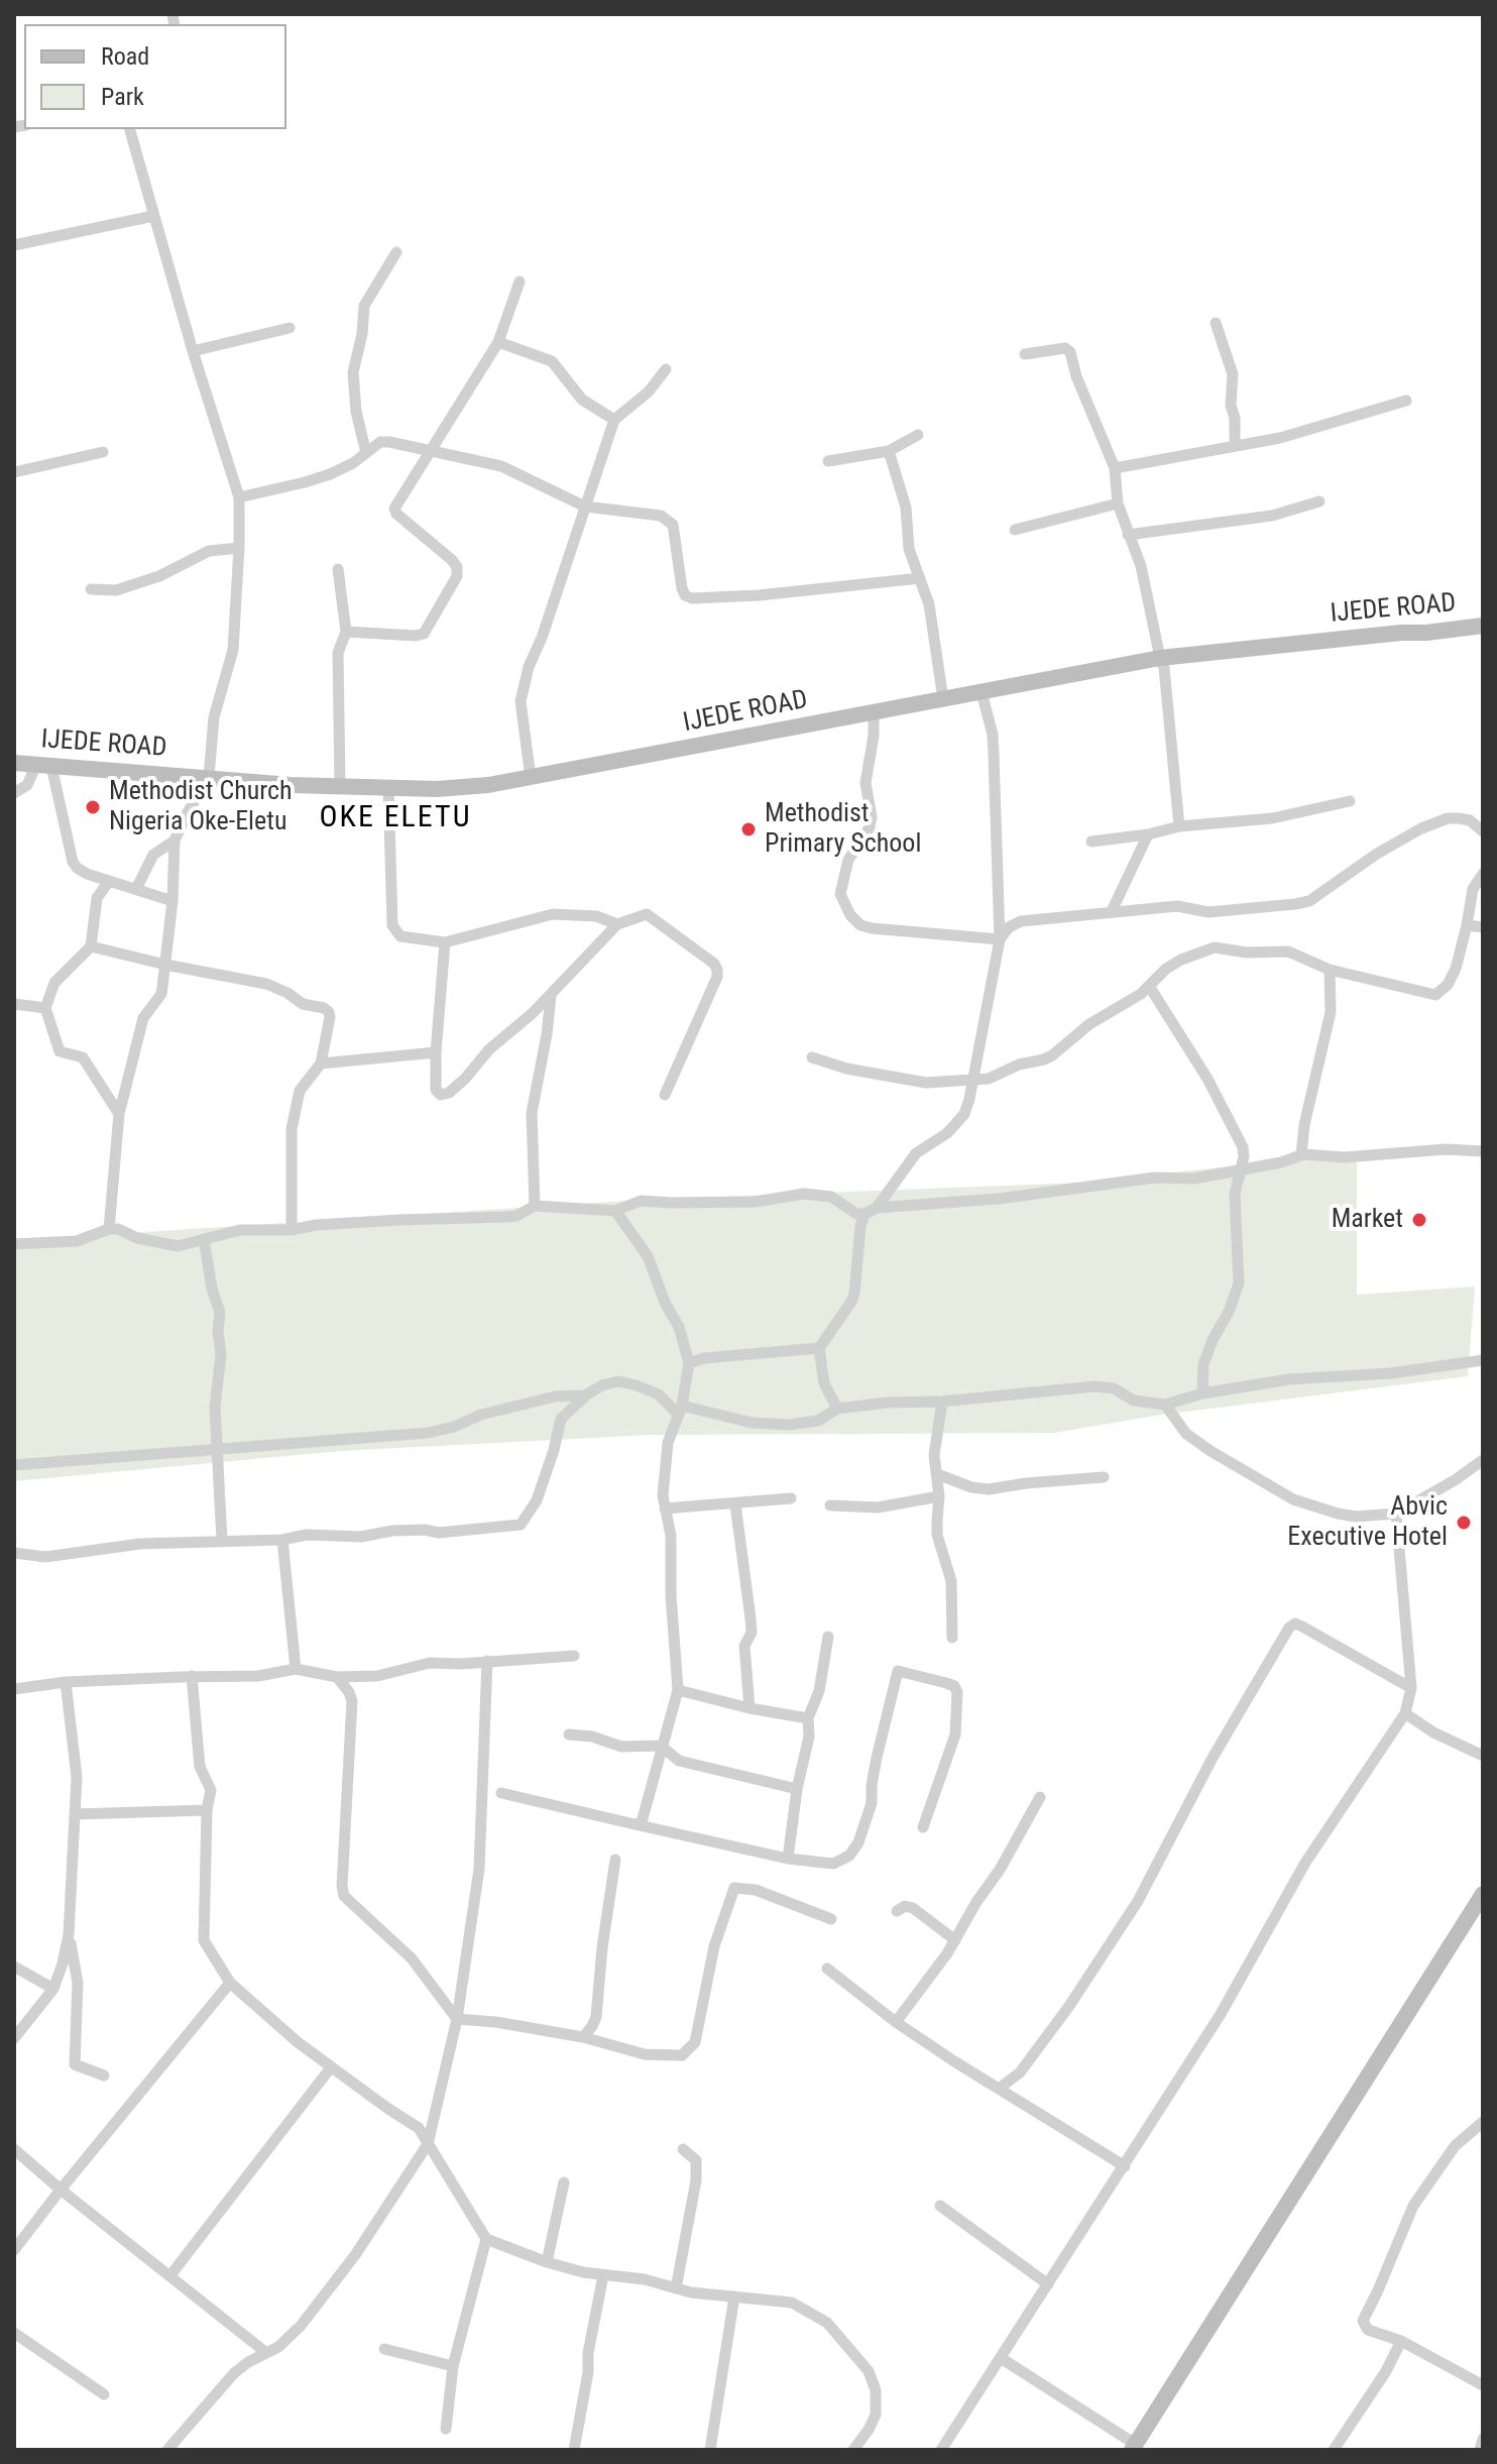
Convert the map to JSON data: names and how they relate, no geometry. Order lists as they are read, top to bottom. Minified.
{"streets":{"main road":["IJEDE ROAD"]},"districts":["OKE ELETU"],"places":["Methodist Church Nigeria Oke-Eletu","Methodist Primary School","Market","Abvic Executive Hotel"],"legend":["Road","Park"]}
